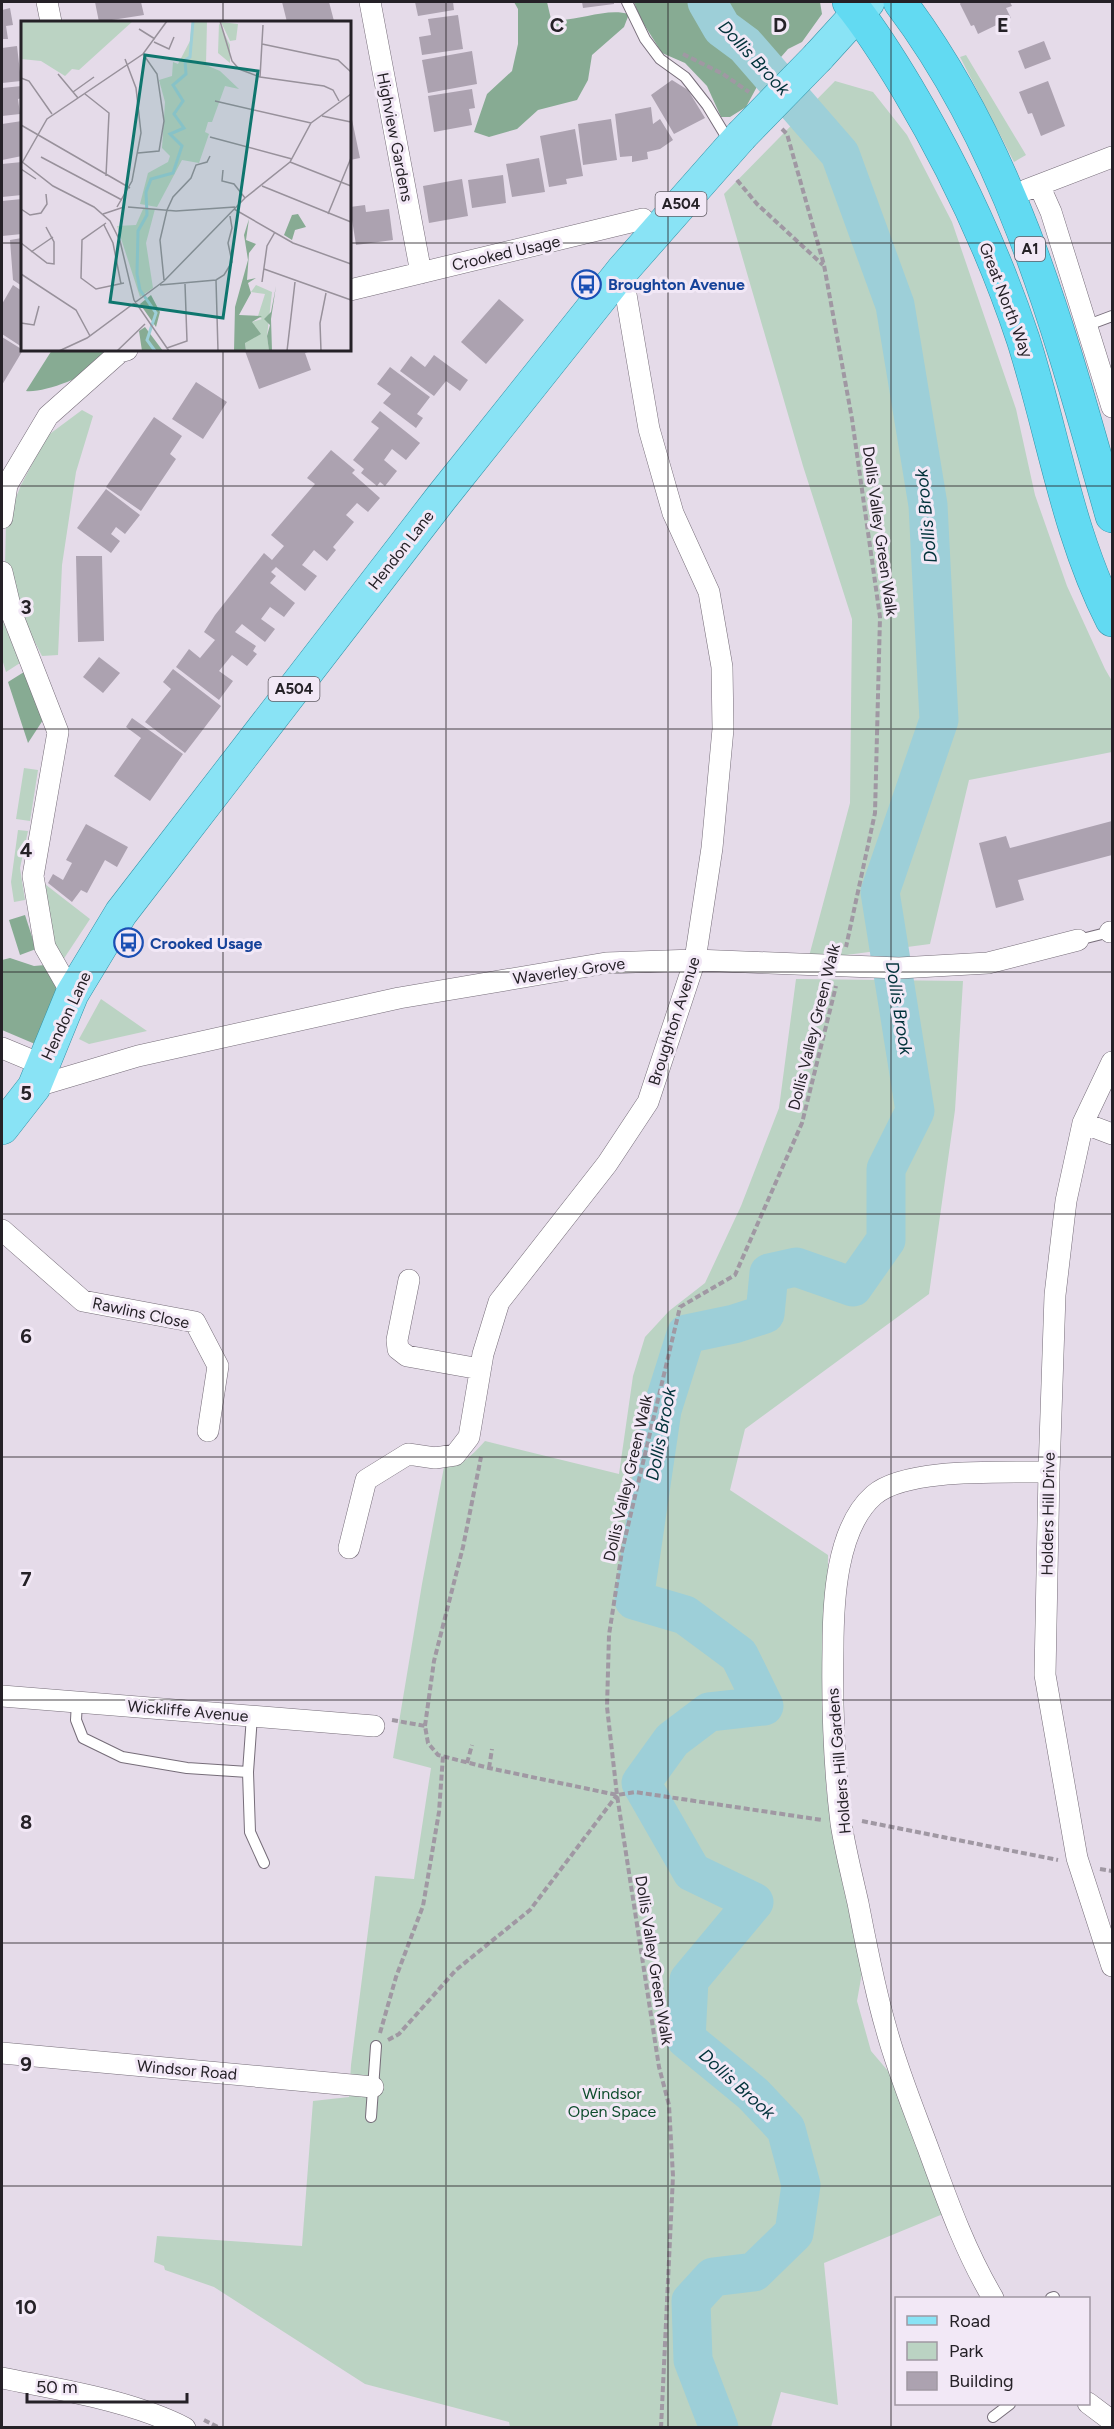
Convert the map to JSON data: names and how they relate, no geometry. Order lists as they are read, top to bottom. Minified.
{"streets":{"highway":["A1","Great North Way"],"main road":["A504","Hendon Lane"],"street":["Highview Gardens","Crooked Usage","Waverley Grove","Broughton Avenue","Rawlins Close","Holders Hill Drive","Wickliffe Avenue","Holders Hill Gardens","Windsor Road"],"path":["Dollis Valley Green Walk"]},"crossings":[["Highview Gardens","Crooked Usage"],["Crooked Usage","Hendon Lane"],["Great North Way","Hendon Lane"],["Dollis Valley Green Walk","Waverley Grove"],["Hendon Lane","Waverley Grove"],["Hendon Lane","Broughton Avenue"],["Waverley Grove","Broughton Avenue"],["Holders Hill Drive","Holders Hill Gardens"]],"water":["Dollis Brook"],"parks":["Windsor Open Space"],"places":{"bus stop":["Broughton Avenue","Crooked Usage"]},"legend":["Road","Park","Building"],"scale_bar":"50 m","grid":{"columns":["C","D","E"],"rows":["3","4","5","6","7","8","9","10"]}}
